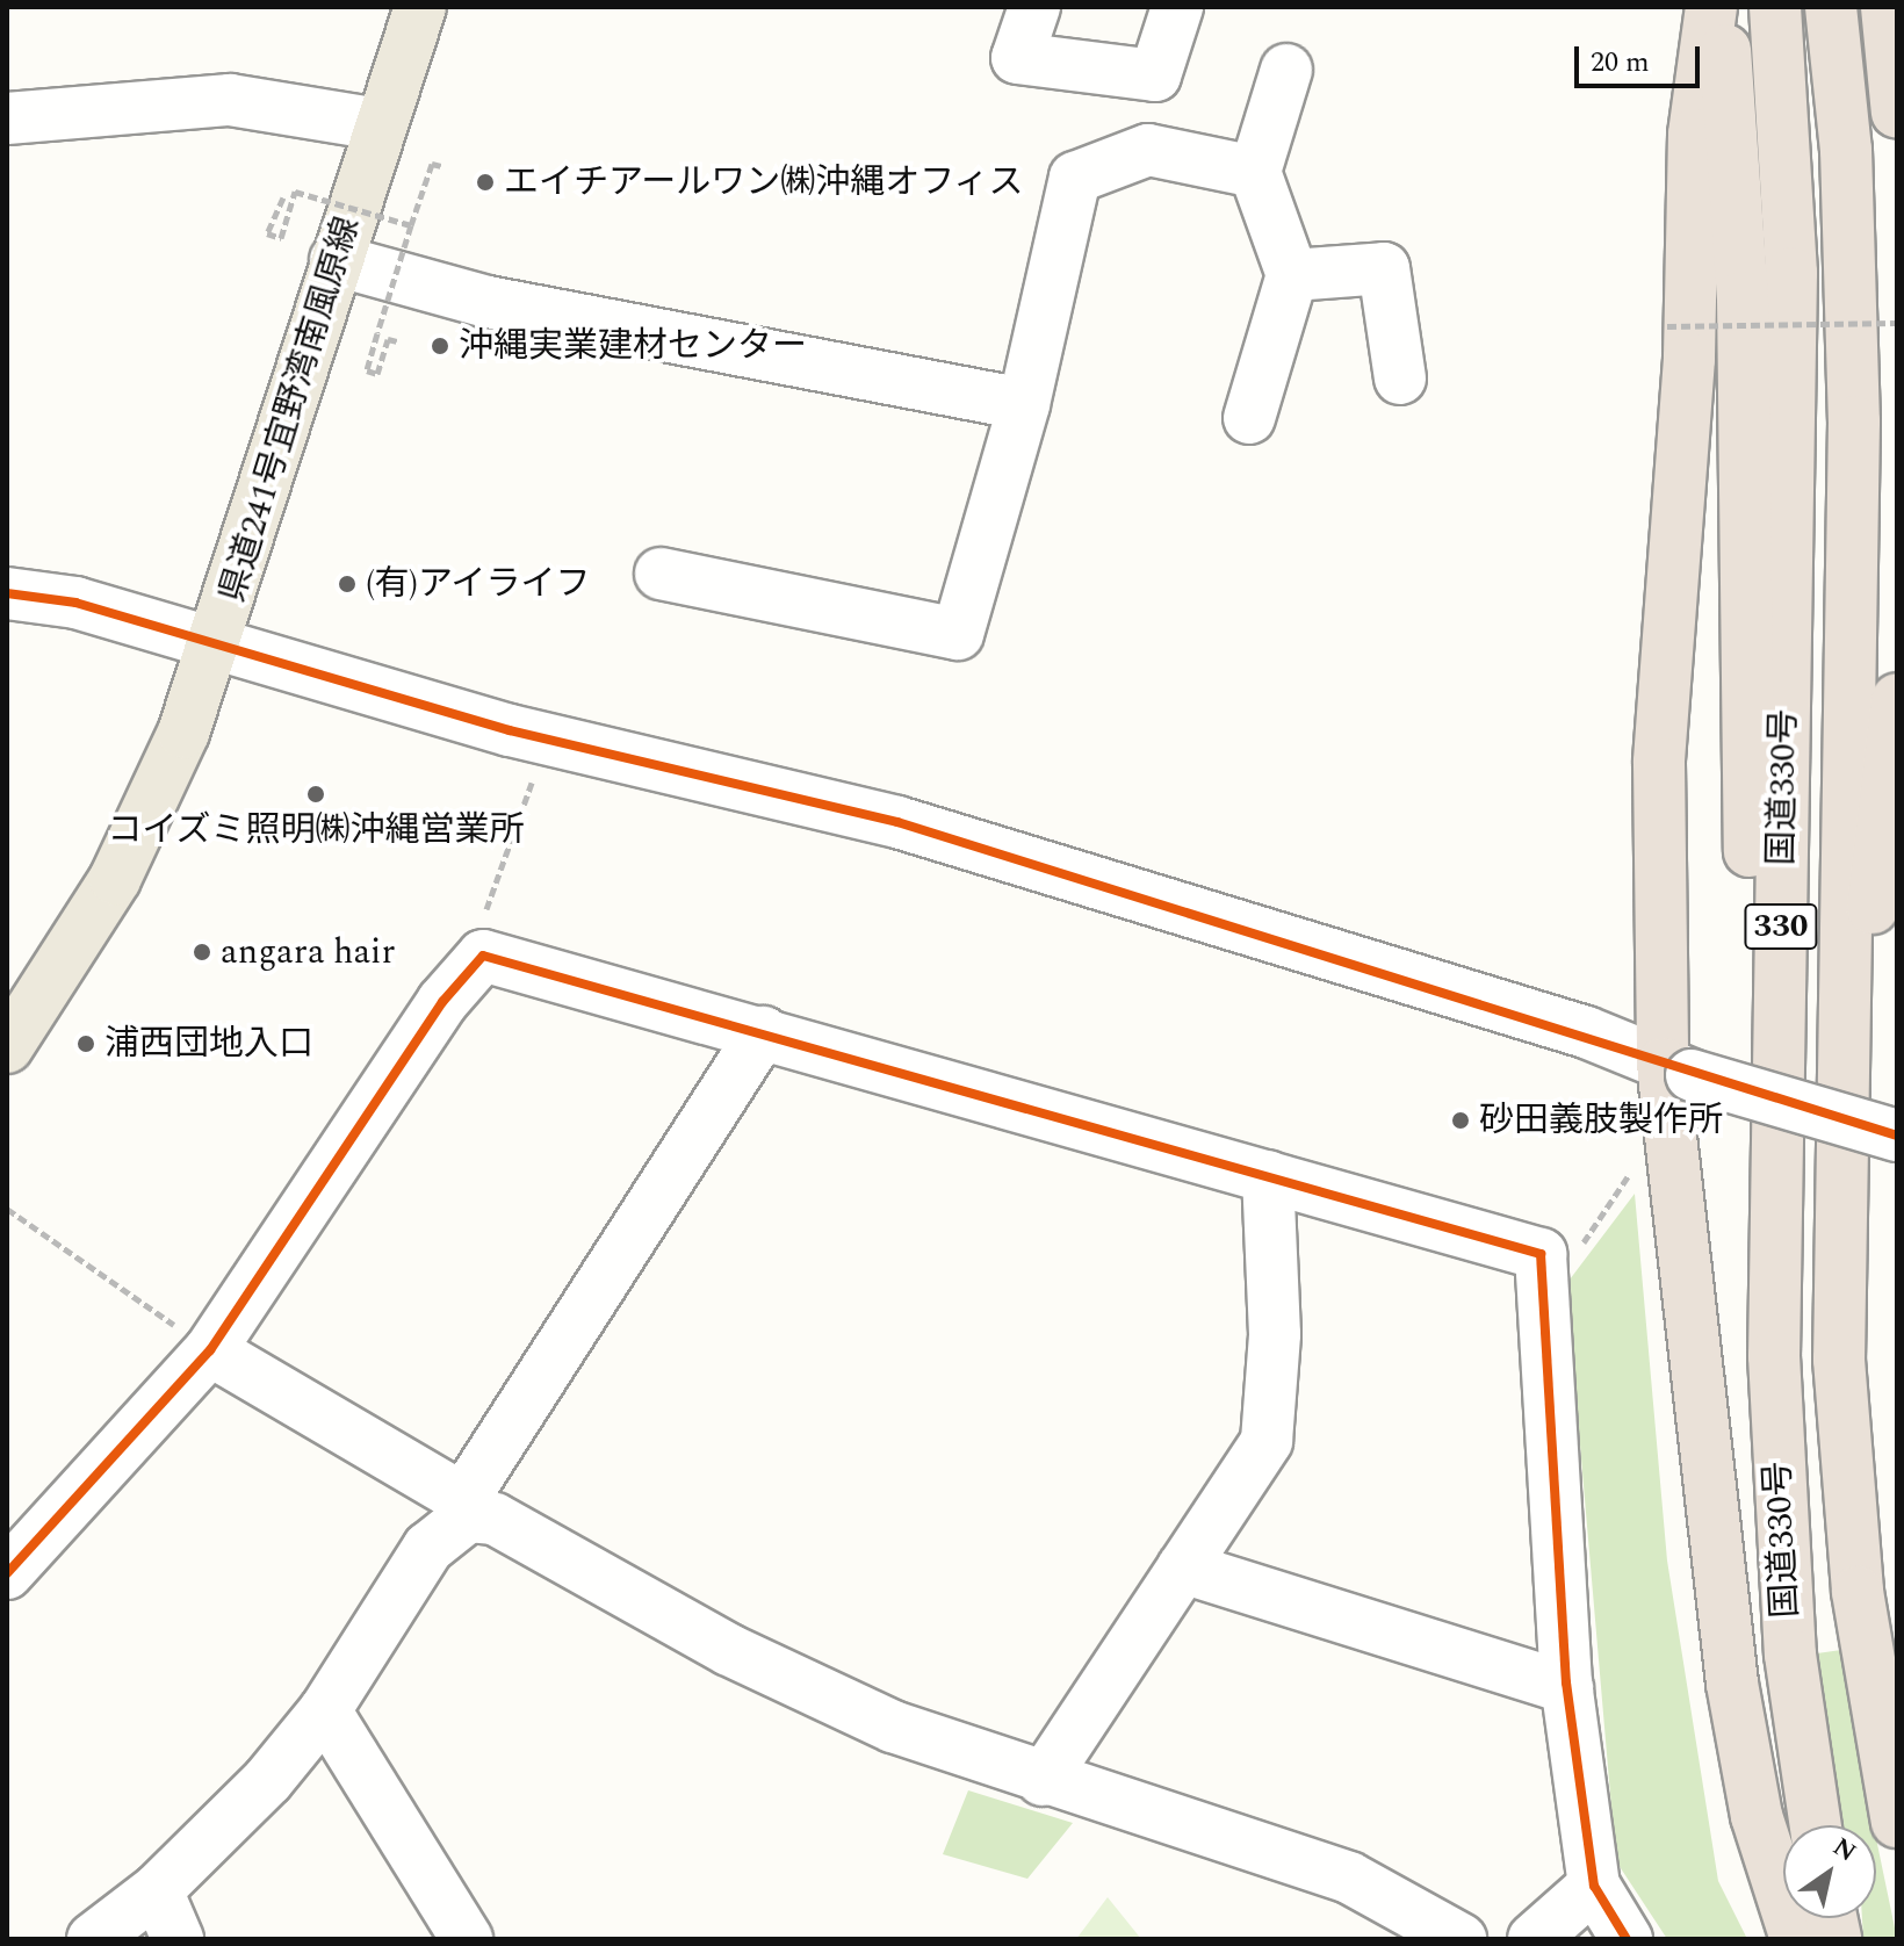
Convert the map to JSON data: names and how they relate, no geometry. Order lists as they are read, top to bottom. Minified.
{"streets":{"highway":["国道330号","330"],"main road":["県道241号宜野湾南風原線"]},"places":["エイチアールワン㈱沖縄オフィス","沖縄実業建材センター","(有)アイライフ","コイズミ照明㈱沖縄営業所","angara hair","浦西団地入口","砂田義肢製作所"],"scale_bar":"20 m","north":"top right"}
